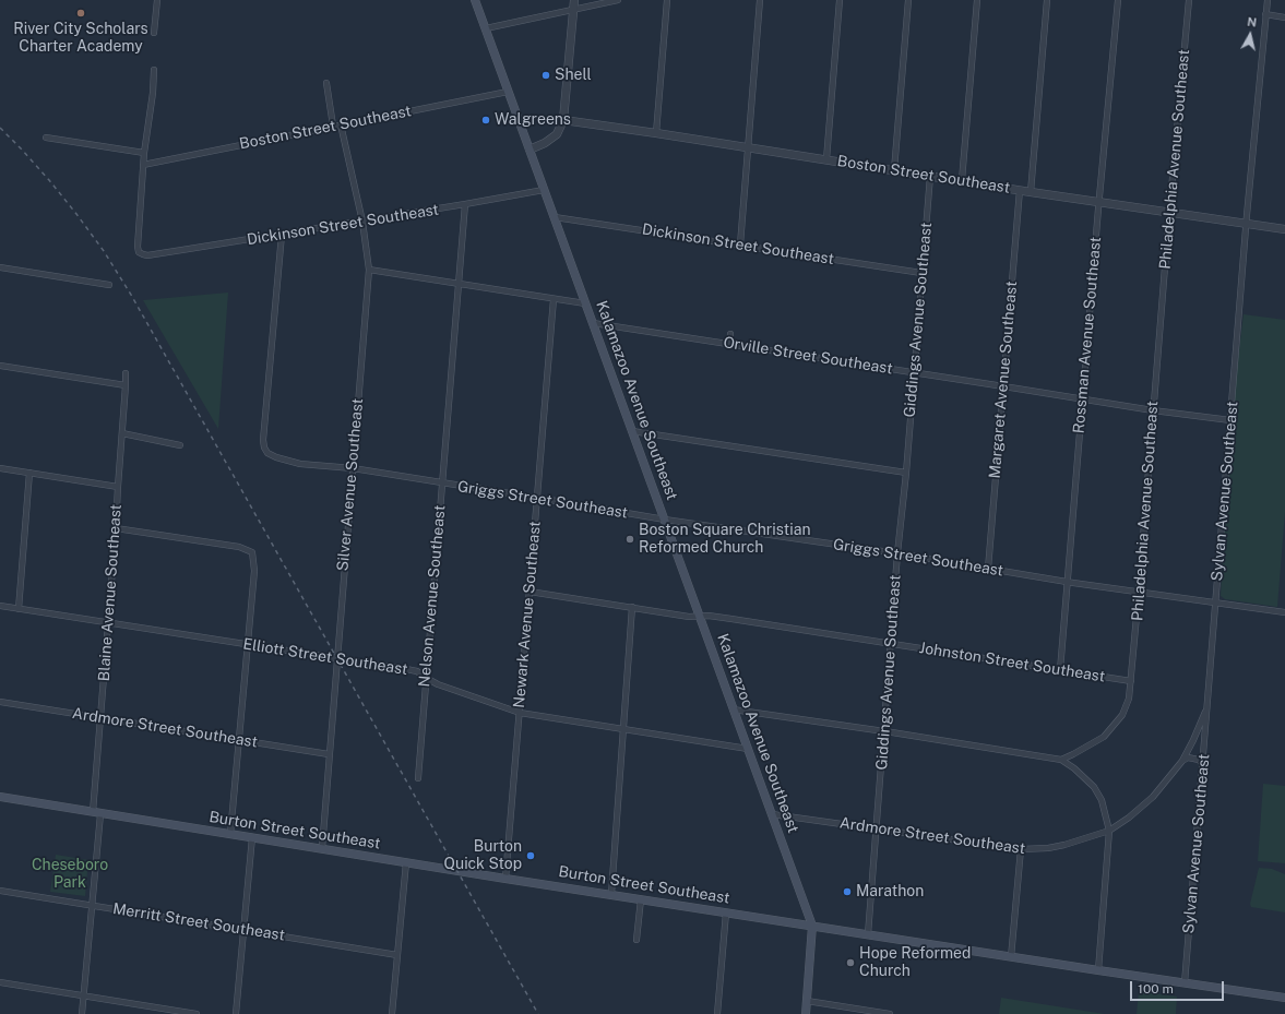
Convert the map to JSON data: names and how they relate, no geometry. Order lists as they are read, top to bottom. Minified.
{"streets":{"main road":["Kalamazoo Avenue Southeast","Burton Street Southeast"],"street":["Boston Street Southeast","Philadelphia Avenue Southeast","Dickinson Street Southeast","Giddings Avenue Southeast","Rossman Avenue Southeast","Orville Street Southeast","Margaret Avenue Southeast","Silver Avenue Southeast","Sylvan Avenue Southeast","Griggs Street Southeast","Blaine Avenue Southeast","Nelson Avenue Southeast","Newark Avenue Southeast","Elliott Street Southeast","Johnston Street Southeast","Ardmore Street Southeast","Merritt Street Southeast"]},"crossings":[["Boston Street Southeast","Philadelphia Avenue Southeast"],["Boston Street Southeast","Dickinson Street Southeast"],["Boston Street Southeast","Giddings Avenue Southeast"],["Boston Street Southeast","Rossman Avenue Southeast"],["Boston Street Southeast","Margaret Avenue Southeast"],["Boston Street Southeast","Kalamazoo Avenue Southeast"],["Boston Street Southeast","Silver Avenue Southeast"],["Boston Street Southeast","Sylvan Avenue Southeast"],["Philadelphia Avenue Southeast","Orville Street Southeast"],["Philadelphia Avenue Southeast","Griggs Street Southeast"],["Philadelphia Avenue Southeast","Johnston Street Southeast"],["Dickinson Street Southeast","Giddings Avenue Southeast"],["Dickinson Street Southeast","Kalamazoo Avenue Southeast"],["Dickinson Street Southeast","Silver Avenue Southeast"],["Dickinson Street Southeast","Griggs Street Southeast"],["Dickinson Street Southeast","Nelson Avenue Southeast"],["Giddings Avenue Southeast","Orville Street Southeast"],["Giddings Avenue Southeast","Griggs Street Southeast"],["Giddings Avenue Southeast","Johnston Street Southeast"],["Giddings Avenue Southeast","Ardmore Street Southeast"],["Giddings Avenue Southeast","Burton Street Southeast"],["Rossman Avenue Southeast","Orville Street Southeast"],["Rossman Avenue Southeast","Griggs Street Southeast"],["Rossman Avenue Southeast","Johnston Street Southeast"],["Orville Street Southeast","Margaret Avenue Southeast"],["Orville Street Southeast","Kalamazoo Avenue Southeast"],["Orville Street Southeast","Sylvan Avenue Southeast"],["Margaret Avenue Southeast","Griggs Street Southeast"],["Kalamazoo Avenue Southeast","Griggs Street Southeast"],["Kalamazoo Avenue Southeast","Elliott Street Southeast"],["Kalamazoo Avenue Southeast","Johnston Street Southeast"],["Kalamazoo Avenue Southeast","Ardmore Street Southeast"],["Kalamazoo Avenue Southeast","Burton Street Southeast"],["Silver Avenue Southeast","Griggs Street Southeast"],["Silver Avenue Southeast","Elliott Street Southeast"],["Silver Avenue Southeast","Ardmore Street Southeast"],["Silver Avenue Southeast","Burton Street Southeast"],["Sylvan Avenue Southeast","Griggs Street Southeast"],["Sylvan Avenue Southeast","Ardmore Street Southeast"],["Sylvan Avenue Southeast","Burton Street Southeast"],["Griggs Street Southeast","Nelson Avenue Southeast"],["Griggs Street Southeast","Newark Avenue Southeast"],["Blaine Avenue Southeast","Elliott Street Southeast"],["Blaine Avenue Southeast","Ardmore Street Southeast"],["Blaine Avenue Southeast","Burton Street Southeast"],["Blaine Avenue Southeast","Merritt Street Southeast"],["Nelson Avenue Southeast","Elliott Street Southeast"],["Newark Avenue Southeast","Elliott Street Southeast"],["Newark Avenue Southeast","Johnston Street Southeast"],["Newark Avenue Southeast","Burton Street Southeast"]],"parks":["Cheseboro Park"],"places":["River City Scholars Charter Academy","Shell","Walgreens","Boston Square Christian Reformed Church","Burton Quick Stop","Marathon","Hope Reformed Church"],"scale_bar":"100 m","north":"top"}
